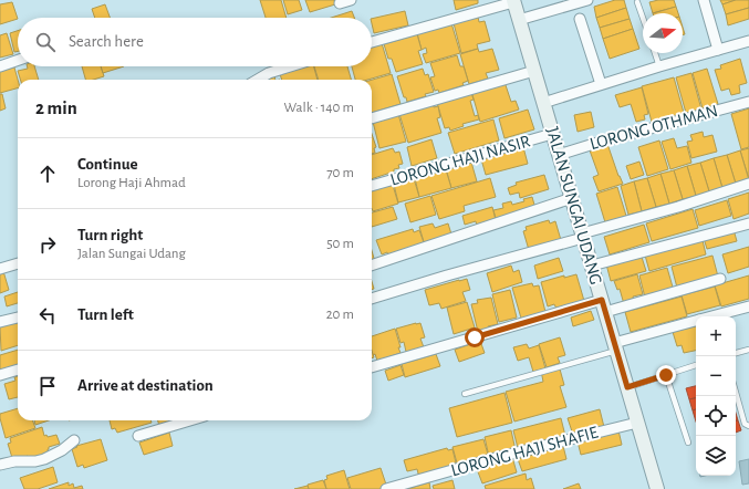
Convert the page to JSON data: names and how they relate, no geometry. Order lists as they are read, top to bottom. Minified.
{"streets":{"street":["LORONG OTHMAN","LORONG HAJI NASIR","JALAN SUNGAI UDANG","LORONG HAJI SHAFIE"]},"crossings":[["LORONG OTHMAN","JALAN SUNGAI UDANG"],["LORONG HAJI NASIR","JALAN SUNGAI UDANG"],["JALAN SUNGAI UDANG","LORONG HAJI SHAFIE"]],"north":"right","page":{"search":"Search here","heading":["2 min","Walk · 140 m"],"list":[["Continue","Lorong Haji Ahmad","70 m"],["Turn right","Jalan Sungai Udang","50 m"],["Turn left","20 m"],"Arrive at destination"],"map_buttons":["+","−"]}}
